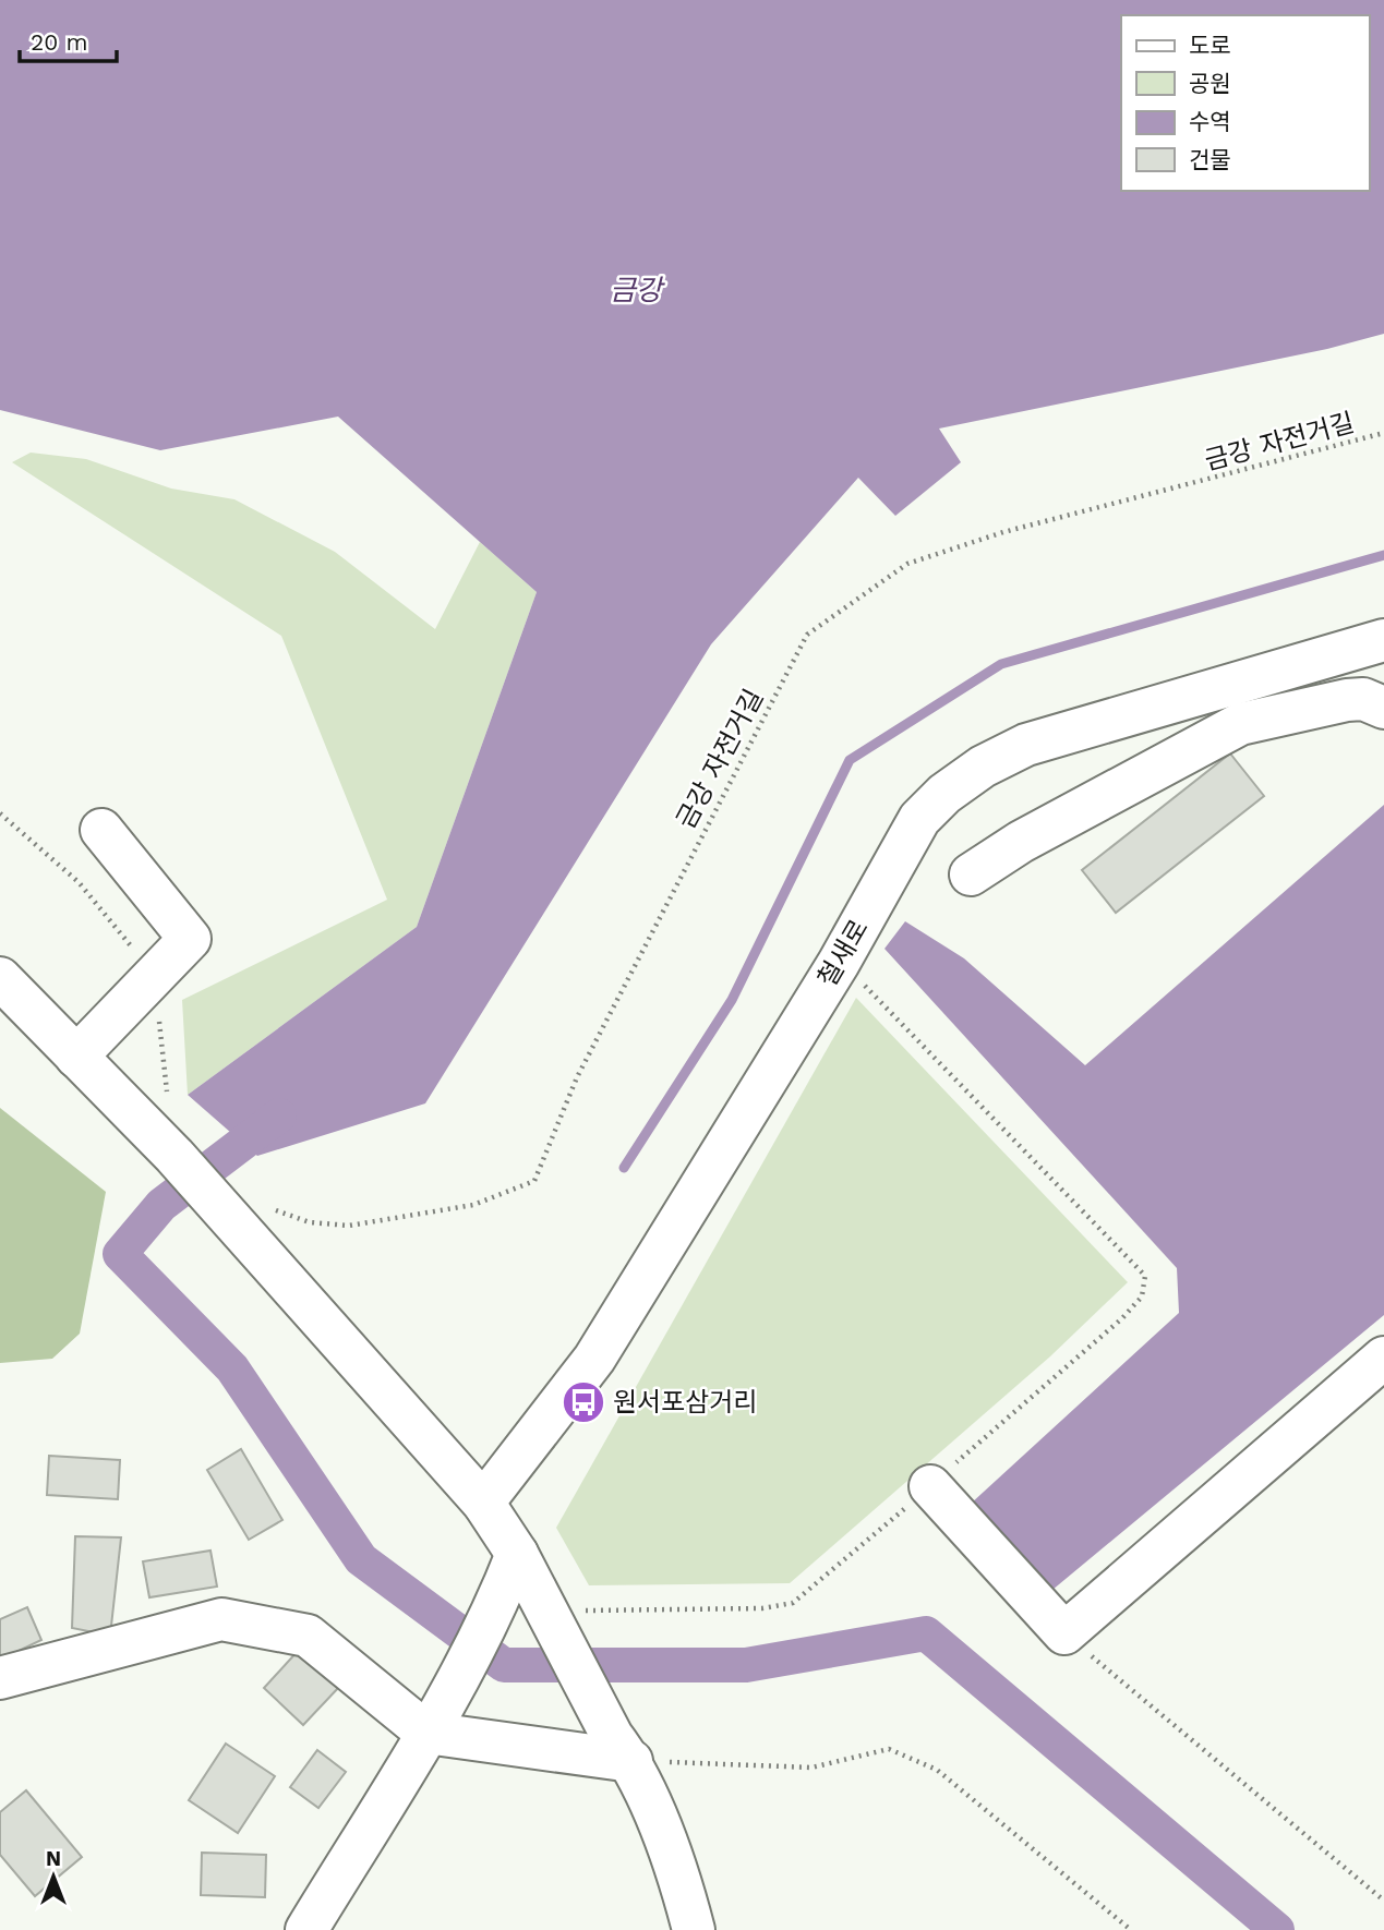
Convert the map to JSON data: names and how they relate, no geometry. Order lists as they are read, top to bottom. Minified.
{"streets":{"street":["철새로"],"path":["금강 자전거길"]},"water":["금강"],"places":{"bus stop":["원서포삼거리"]},"legend":["도로","공원","수역","건물"],"scale_bar":"20 m","north":"top"}
